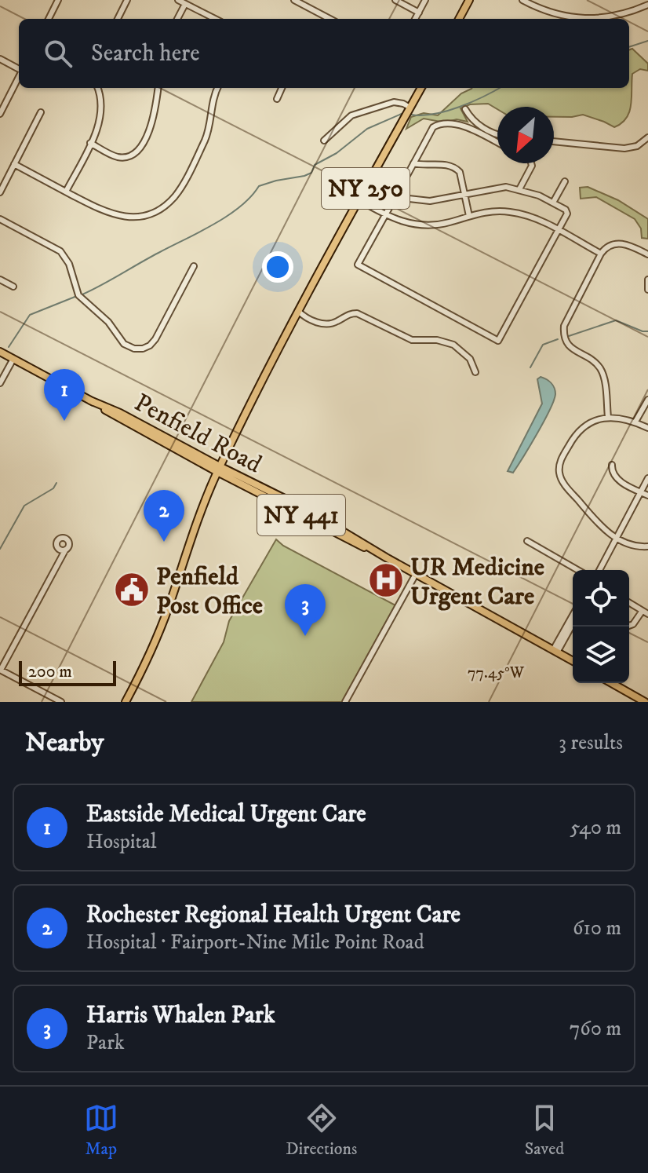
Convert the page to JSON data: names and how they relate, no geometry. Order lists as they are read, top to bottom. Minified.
{"streets":{"main road":["NY 250","Penfield Road","NY 441"]},"crossings":[["NY 250","Penfield Road"]],"places":{"hospital":["UR Medicine Urgent Care"],"public building":["Penfield Post Office"]},"scale_bar":"200 m","north":"bottom left","page":{"search":"Search here","pins":["1","2","3"],"scale":"200 m","heading":["Nearby","3 results"],"list":[{"mark":"1","name":"Eastside Medical Urgent Care","note":"Hospital","value":"540 m"},{"mark":"2","name":"Rochester Regional Health Urgent Care","note":"Hospital · Fairport-Nine Mile Point Road","value":"610 m"},{"mark":"3","name":"Harris Whalen Park","note":"Park","value":"760 m"}],"nav":["Map","Directions","Saved"]},"coordinates":["77.45°W"]}
